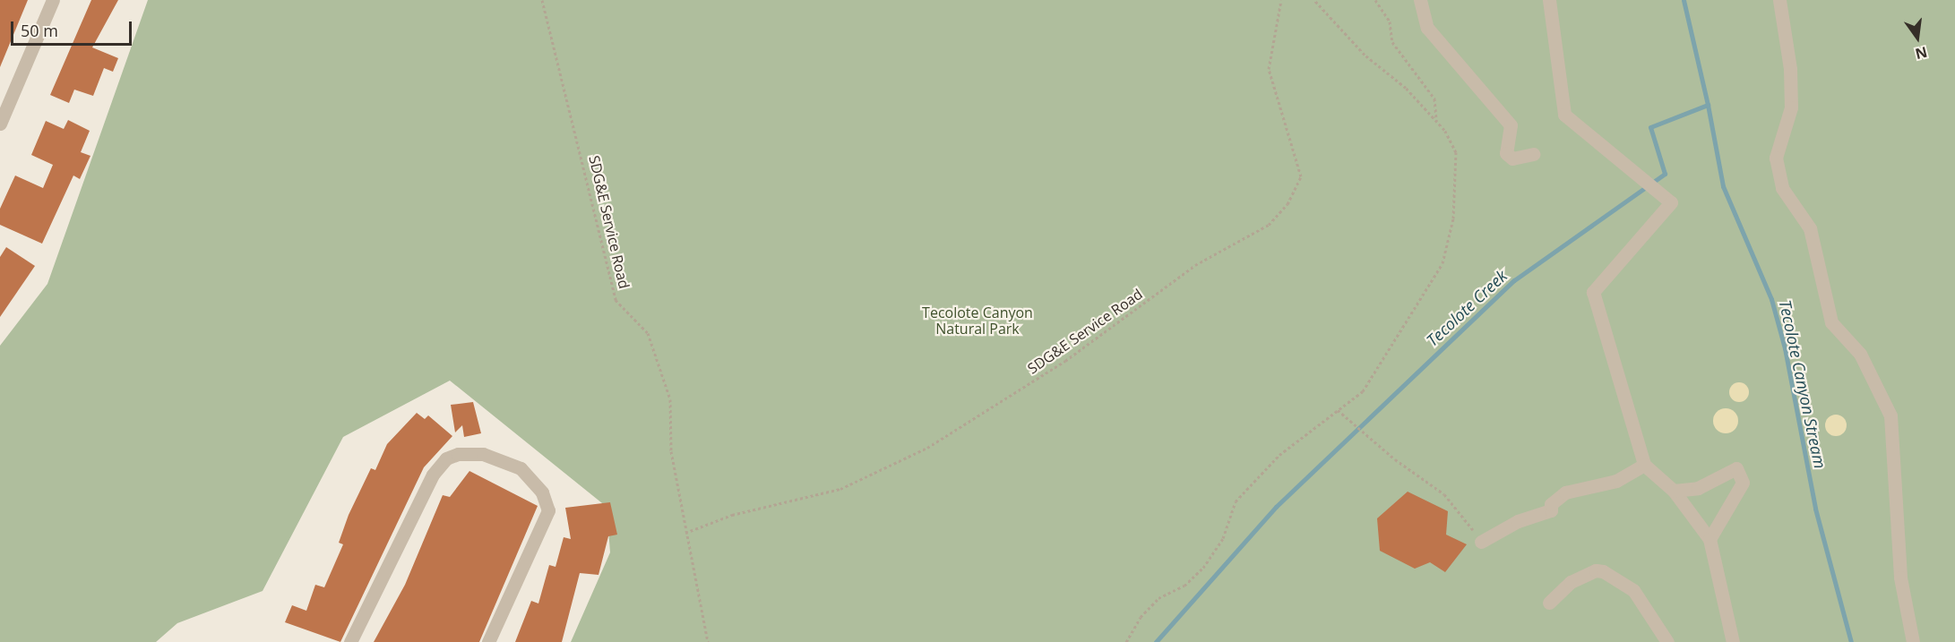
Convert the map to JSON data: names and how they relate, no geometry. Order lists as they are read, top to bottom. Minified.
{"streets":{"path":["SDG&E Service Road"]},"water":["Tecolote Creek","Tecolote Canyon Stream"],"parks":["Tecolote Canyon Natural Park"],"scale_bar":"50 m","north":"bottom"}
